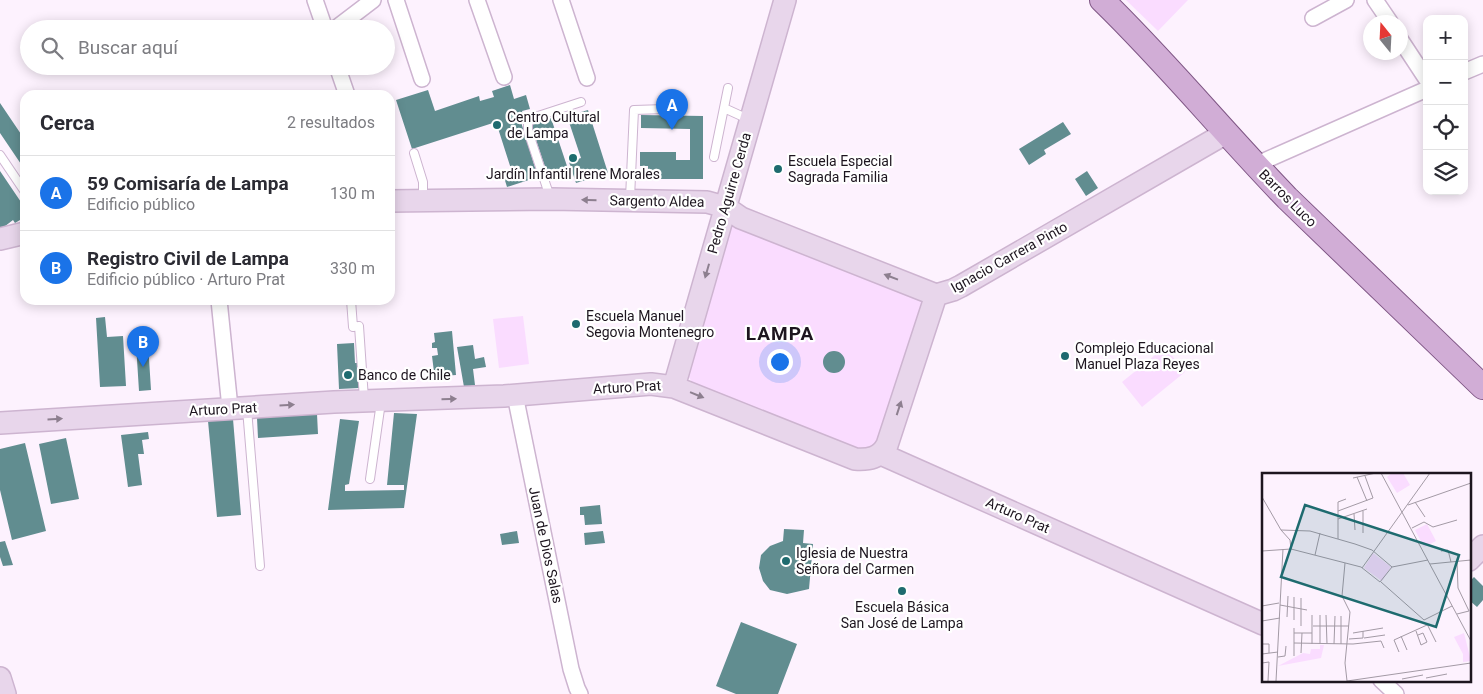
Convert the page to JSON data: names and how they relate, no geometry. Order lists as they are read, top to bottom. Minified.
{"streets":{"main road":["Pedro Aguirre Cerda","Barros Luco","Sargento Aldea","Ignacio Carrera Pinto","Arturo Prat"],"street":["Juan de Dios Salas"]},"crossings":[["Pedro Aguirre Cerda","Sargento Aldea"],["Pedro Aguirre Cerda","Arturo Prat"],["Barros Luco","Ignacio Carrera Pinto"],["Sargento Aldea","Ignacio Carrera Pinto"],["Ignacio Carrera Pinto","Arturo Prat"],["Arturo Prat","Juan de Dios Salas"]],"one_way":["Pedro Aguirre Cerda","Sargento Aldea","Arturo Prat"],"districts":["LAMPA"],"places":["Centro Cultural de Lampa","Jardín Infantil Irene Morales","Escuela Especial Sagrada Familia","Escuela Manuel Segovia Montenegro","Complejo Educacional Manuel Plaza Reyes","Banco de Chile","Iglesia de Nuestra Señora del Carmen","Escuela Básica San José de Lampa"],"north":"top","page":{"map_buttons":["+","−"],"search":"Buscar aquí","pins":["A","B"],"heading":["Cerca","2 resultados"],"list":[{"mark":"A","name":"59 Comisaría de Lampa","note":"Edificio público","value":"130 m"},{"mark":"B","name":"Registro Civil de Lampa","note":"Edificio público · Arturo Prat","value":"330 m"}]}}
